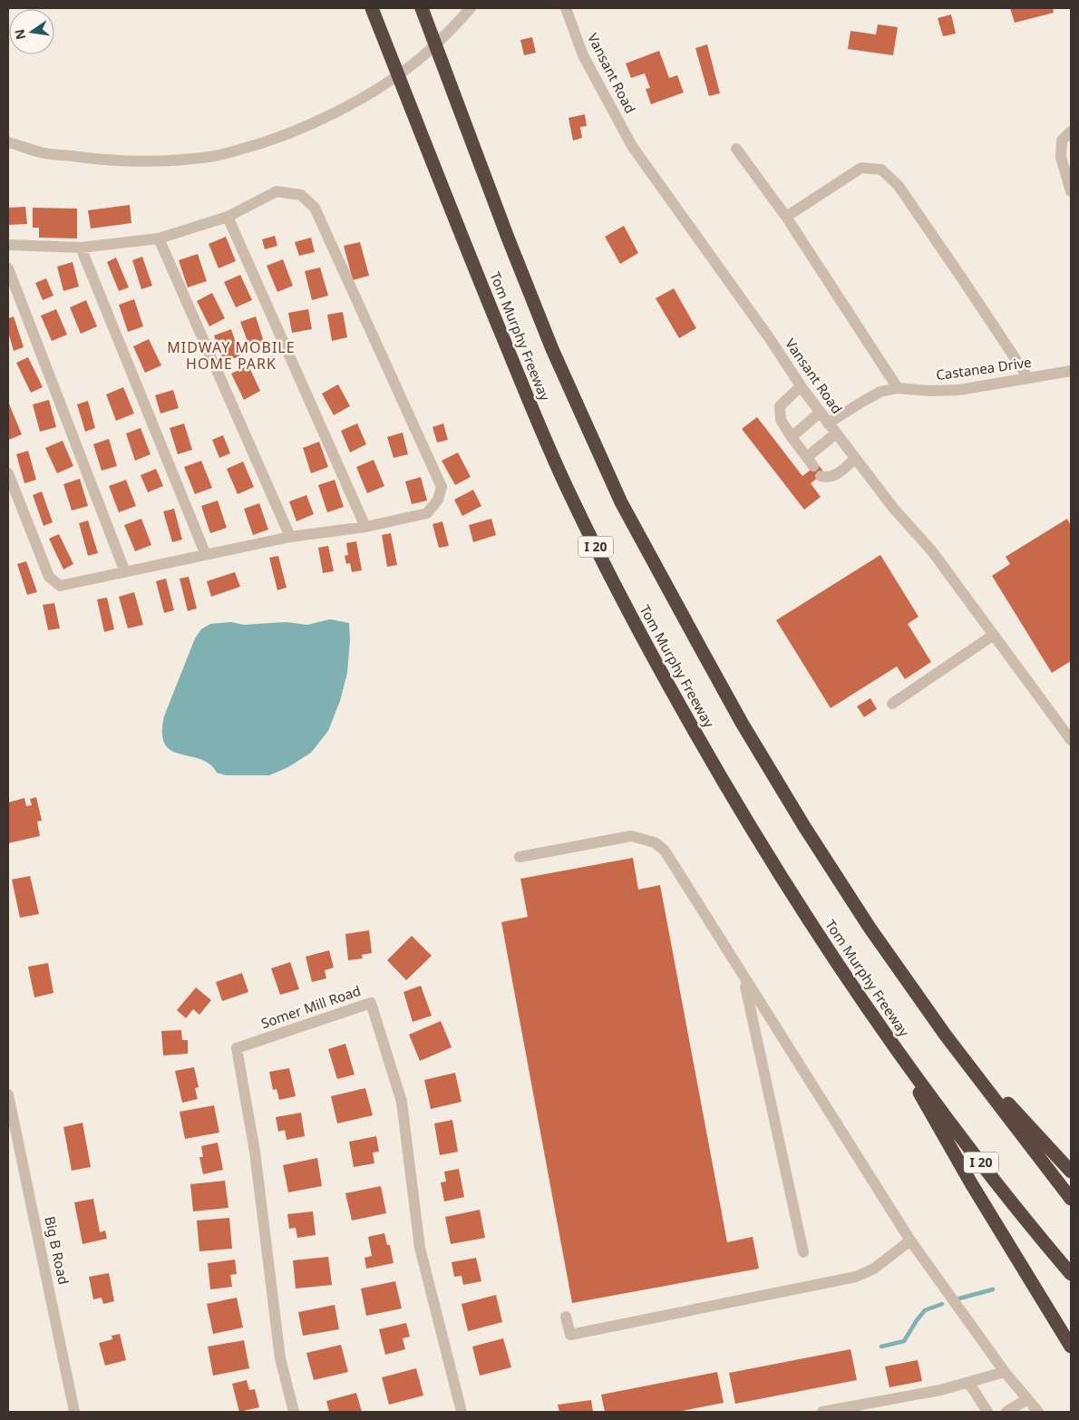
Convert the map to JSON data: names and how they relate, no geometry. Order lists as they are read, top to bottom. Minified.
{"streets":{"highway":["Tom Murphy Freeway","I 20"],"street":["Vansant Road","Castanea Drive","Somer Mill Road","Big B Road"]},"crossings":[["Vansant Road","Castanea Drive"]],"districts":["MIDWAY MOBILE HOME PARK"],"north":"left"}
